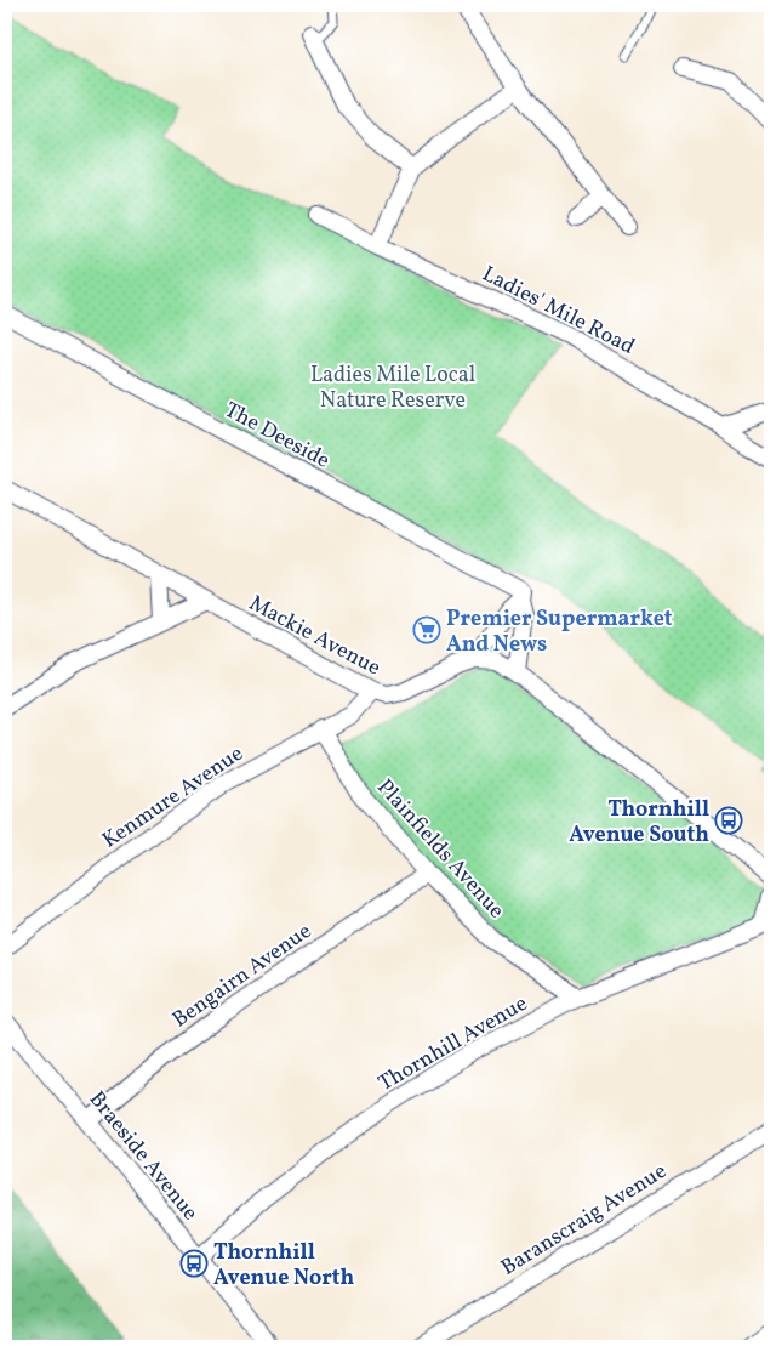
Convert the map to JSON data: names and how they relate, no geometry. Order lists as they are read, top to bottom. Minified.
{"streets":{"street":["Ladies' Mile Road","The Deeside","Mackie Avenue","Kenmure Avenue","Plainfields Avenue","Bengairn Avenue","Thornhill Avenue","Braeside Avenue","Baranscraig Avenue"]},"crossings":[["Mackie Avenue","Kenmure Avenue"],["Kenmure Avenue","Plainfields Avenue"],["Plainfields Avenue","Bengairn Avenue"],["Plainfields Avenue","Thornhill Avenue"],["Bengairn Avenue","Braeside Avenue"],["Thornhill Avenue","Braeside Avenue"]],"parks":["Ladies Mile Local Nature Reserve"],"places":{"supermarket":["Premier Supermarket And News"],"bus stop":["Thornhill Avenue South","Thornhill Avenue North"]}}
